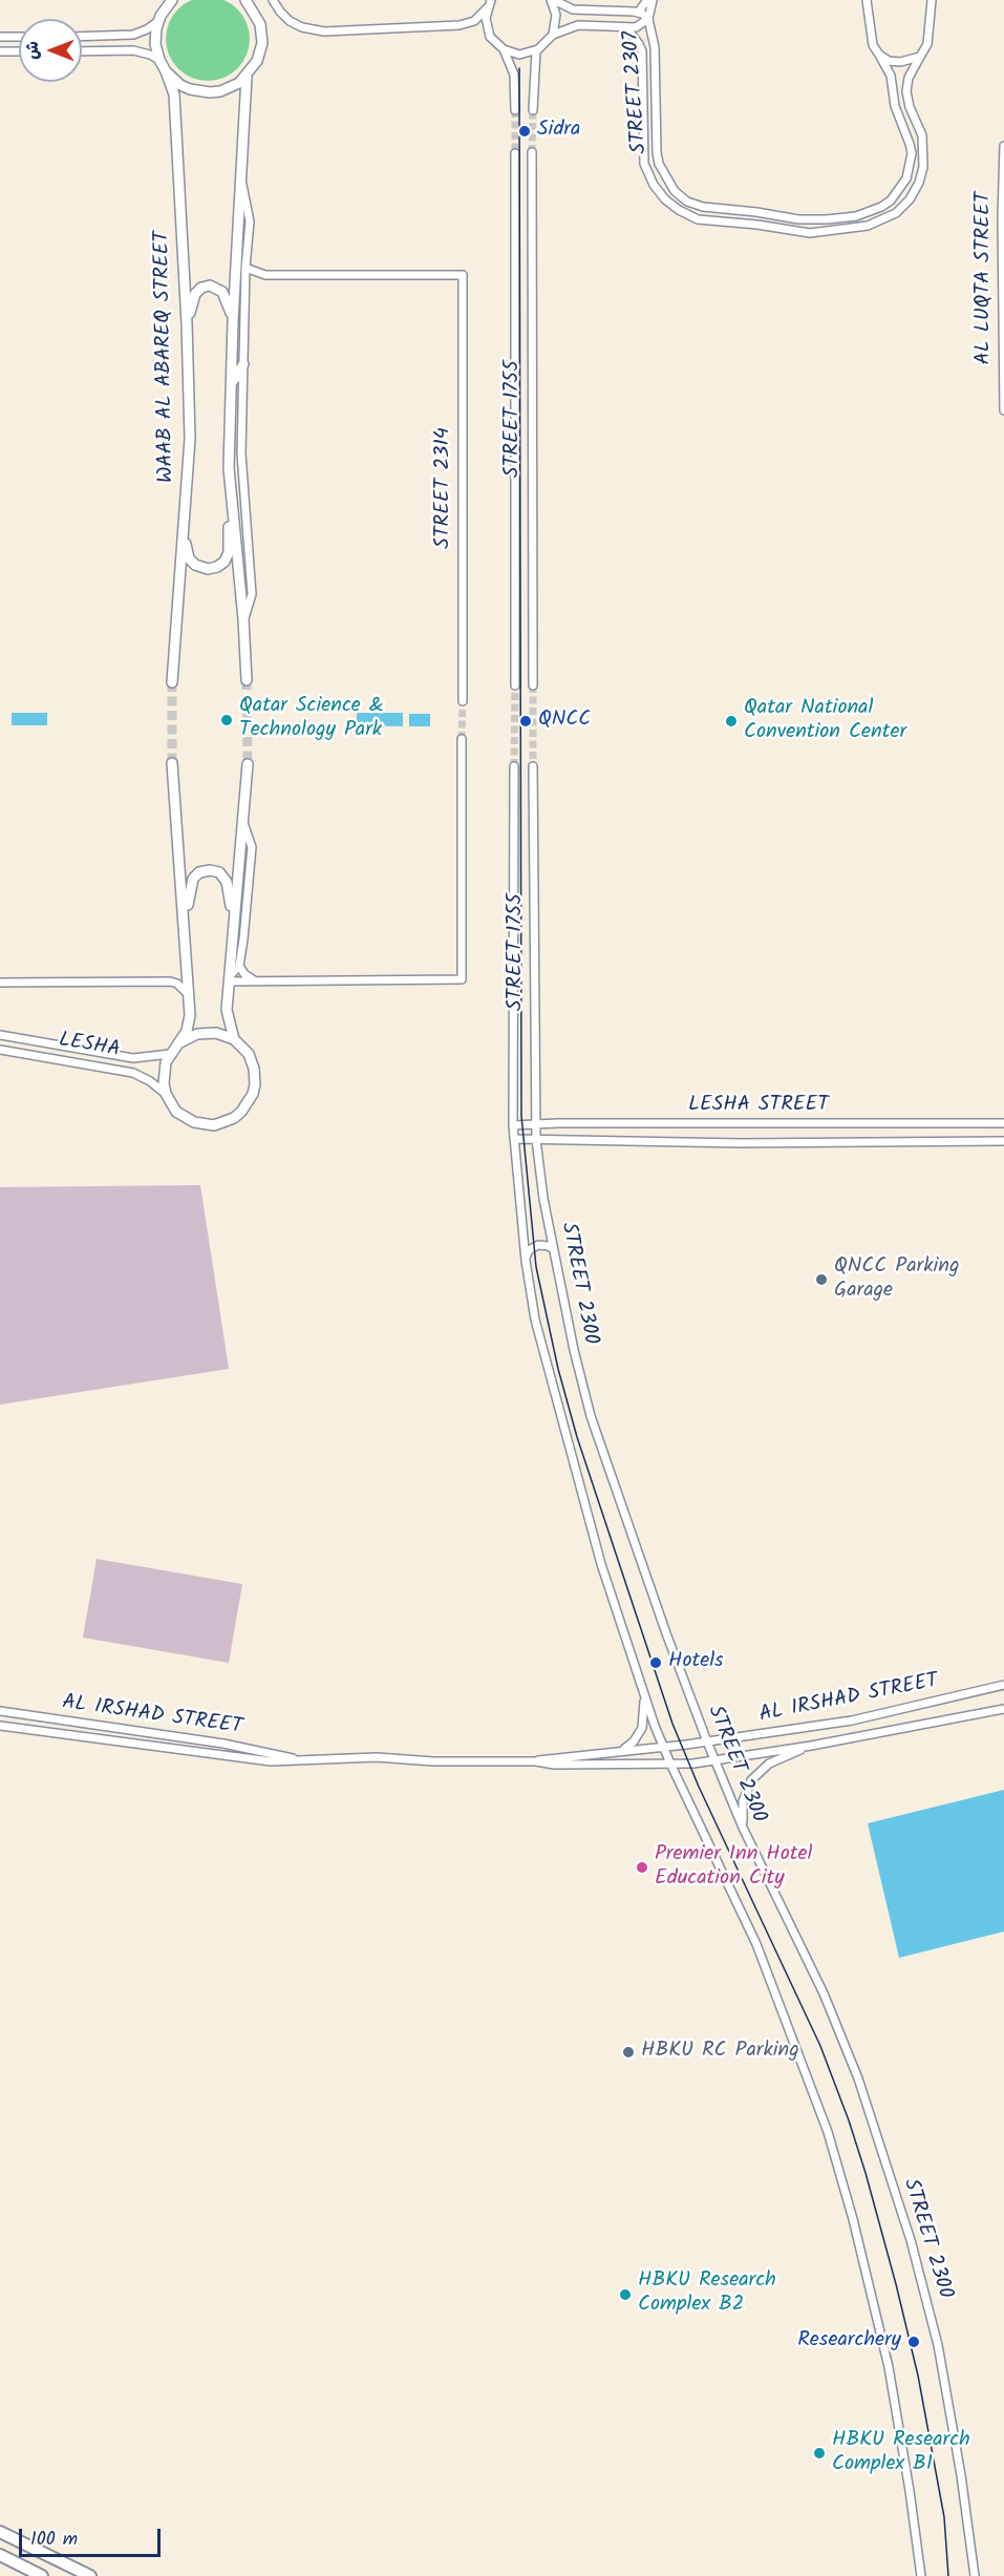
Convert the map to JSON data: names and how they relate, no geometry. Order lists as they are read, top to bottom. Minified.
{"streets":{"street":["STREET 2307","AL LUQTA STREET","WAAB AL ABAREQ STREET","STREET 1755","STREET 2314","LESHA","LESHA STREET","STREET 2300","AL IRSHAD STREET"]},"crossings":[["STREET 1755","LESHA STREET"],["STREET 1755","STREET 2300"],["LESHA STREET","STREET 2300"],["STREET 2300","AL IRSHAD STREET"]],"places":["Sidra","Qatar Science & Technology Park","QNCC","Qatar National Convention Center","QNCC Parking Garage","Hotels","Premier Inn Hotel Education City","HBKU RC Parking","HBKU Research Complex B2","Researchery","HBKU Research Complex B1"],"scale_bar":"100 m","north":"left"}
